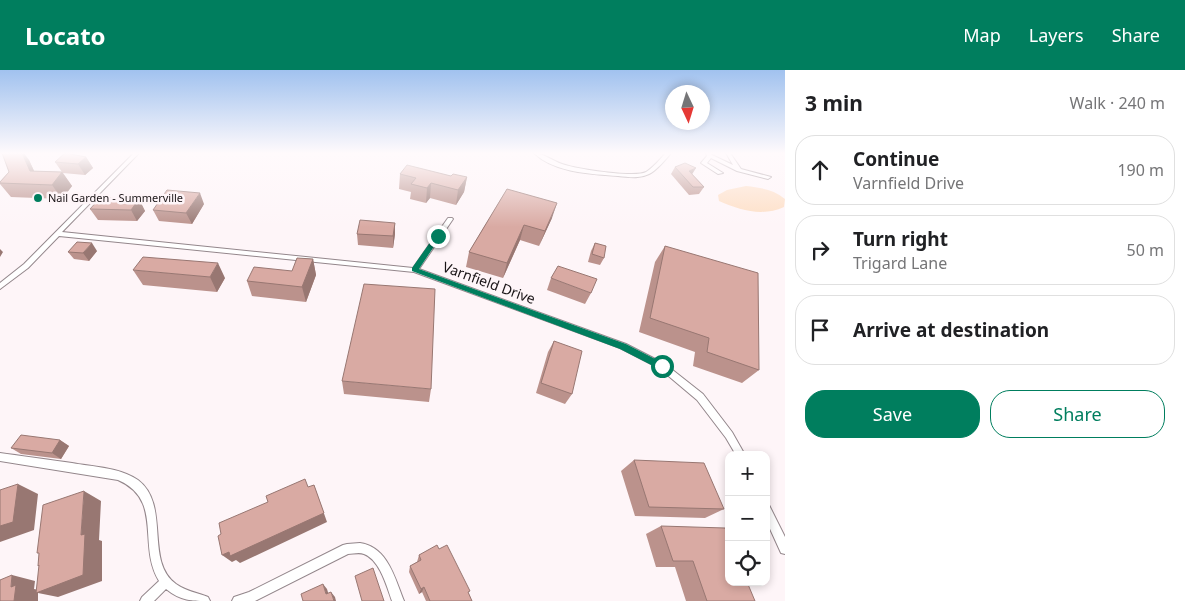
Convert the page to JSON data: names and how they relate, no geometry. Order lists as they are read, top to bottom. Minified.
{"streets":{"street":["Varnfield Drive"]},"places":["Nail Garden - Summerville"],"north":"bottom","page":{"header":"Locato","nav":["Map","Layers","Share"],"heading":["3 min","Walk · 240 m"],"list":[["Continue","Varnfield Drive","190 m"],["Turn right","Trigard Lane","50 m"],"Arrive at destination"],"buttons":["Save","Share"],"map_buttons":["+","−"]}}
